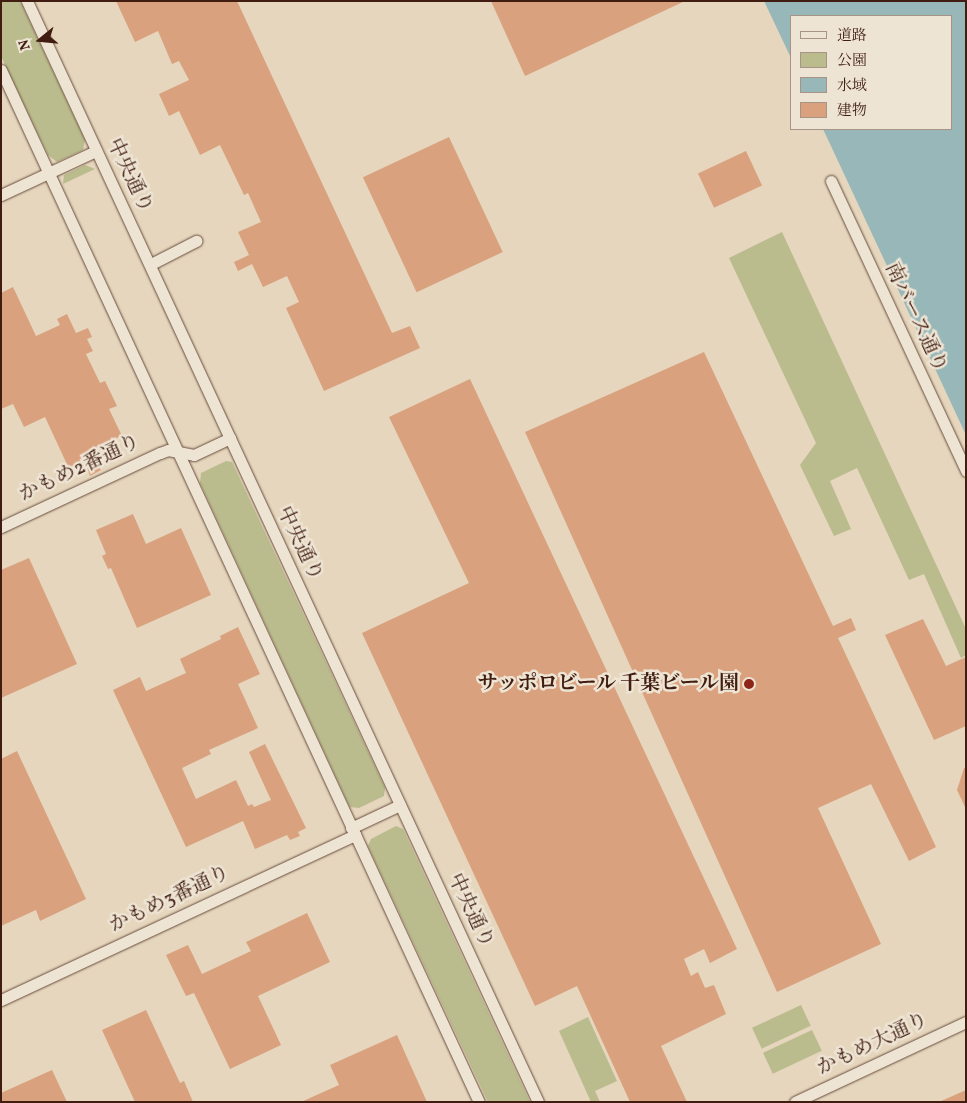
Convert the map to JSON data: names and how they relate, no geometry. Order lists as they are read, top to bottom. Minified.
{"streets":{"street":["中央通り","南バース通り","かもめ2番通り","かもめ3番通り","かもめ大通り"]},"crossings":[["中央通り","かもめ2番通り"],["中央通り","かもめ3番通り"]],"places":["サッポロビール 千葉ビール園"],"legend":["道路","公園","水域","建物"],"north":"left"}
